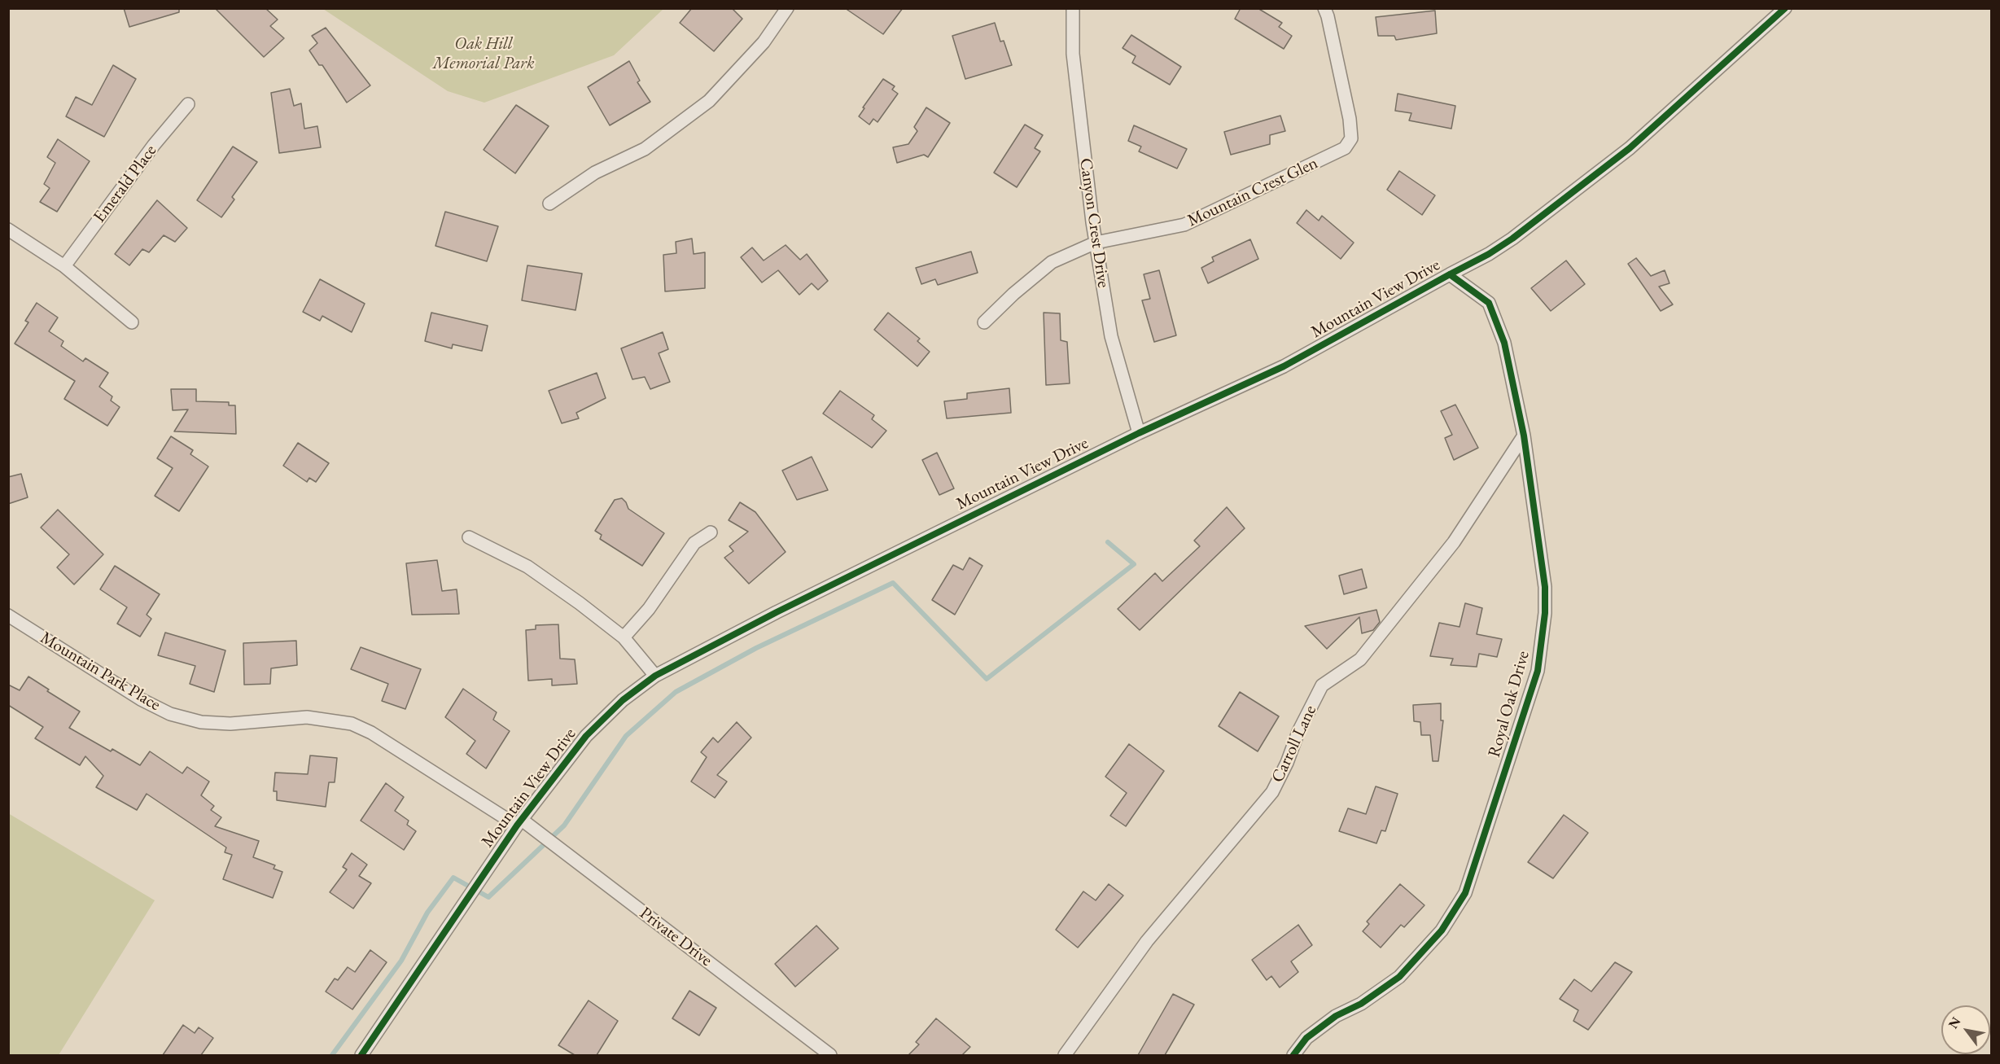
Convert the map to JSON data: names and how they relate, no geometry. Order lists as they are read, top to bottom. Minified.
{"streets":{"street":["Emerald Place","Mountain Crest Glen","Canyon Crest Drive","Mountain View Drive","Mountain Park Place","Royal Oak Drive","Carroll Lane","Private Drive"]},"crossings":[["Mountain Crest Glen","Canyon Crest Drive"],["Canyon Crest Drive","Mountain View Drive"],["Mountain View Drive","Mountain Park Place"],["Mountain View Drive","Royal Oak Drive"],["Mountain View Drive","Private Drive"],["Mountain Park Place","Private Drive"],["Royal Oak Drive","Carroll Lane"]],"parks":["Oak Hill Memorial Park"],"north":"top left"}
